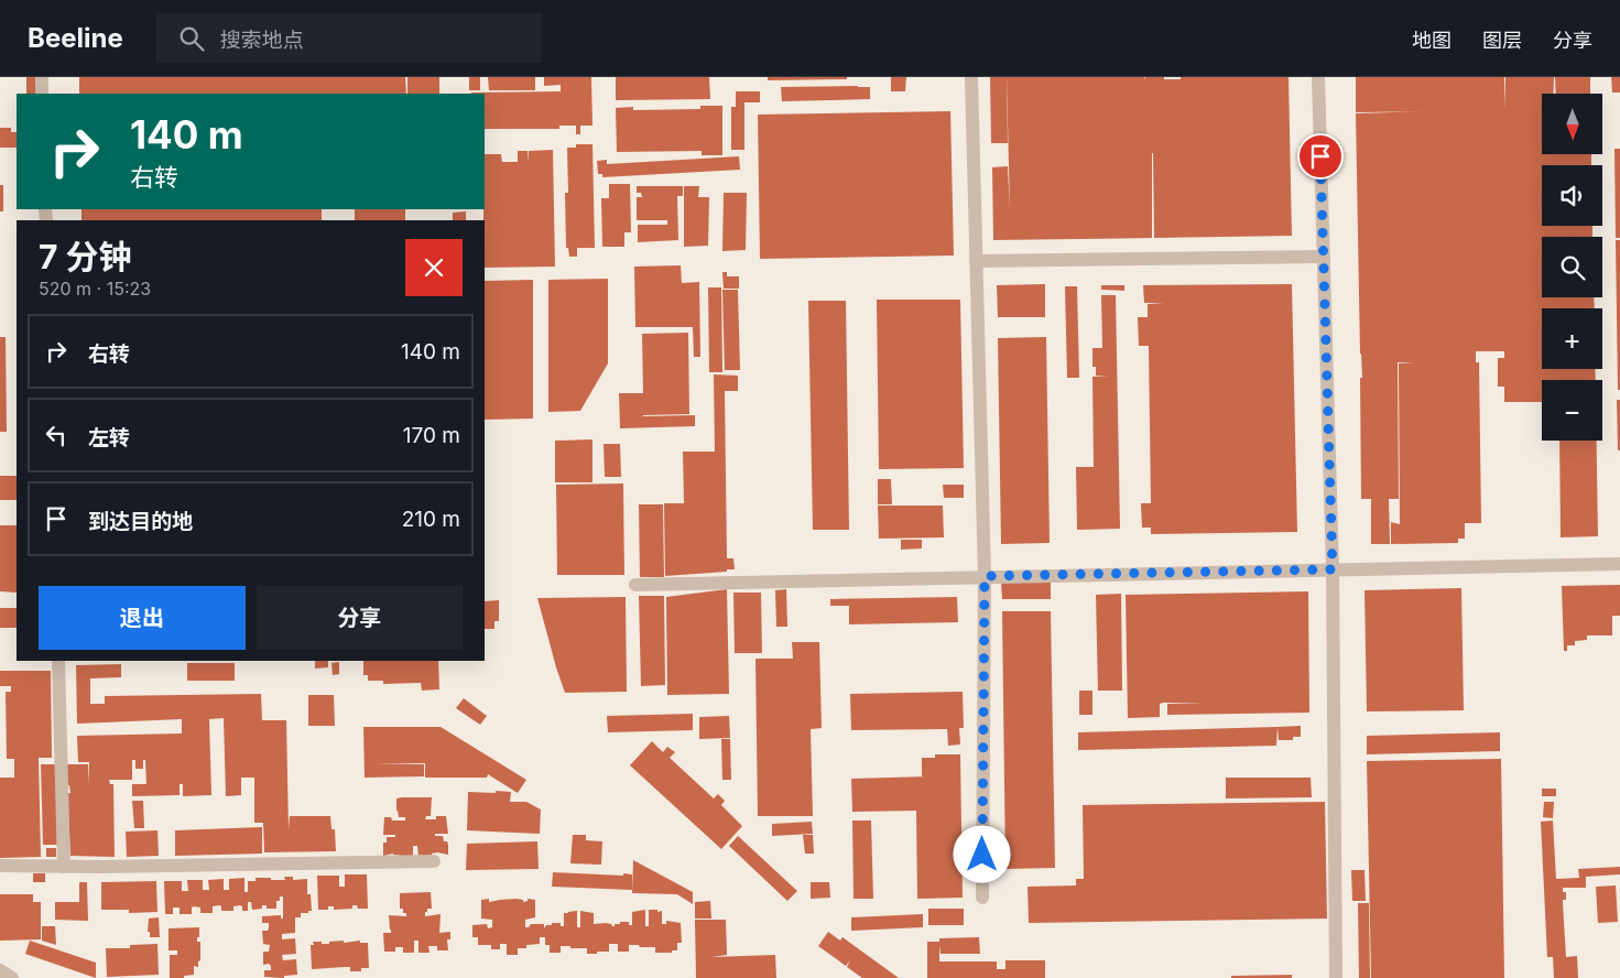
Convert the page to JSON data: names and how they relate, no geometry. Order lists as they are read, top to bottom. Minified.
{"north":"bottom","page":{"header":"Beeline","search":"搜索地点","nav":["地图","图层","分享"],"map_buttons":["+","−"],"turn":["140 m","右转"],"heading":["7 分钟","520 m · 15:23"],"list":[{"name":"右转","value":"140 m"},{"name":"左转","value":"170 m"},{"name":"到达目的地","value":"210 m"}],"buttons":["退出","分享"]}}
